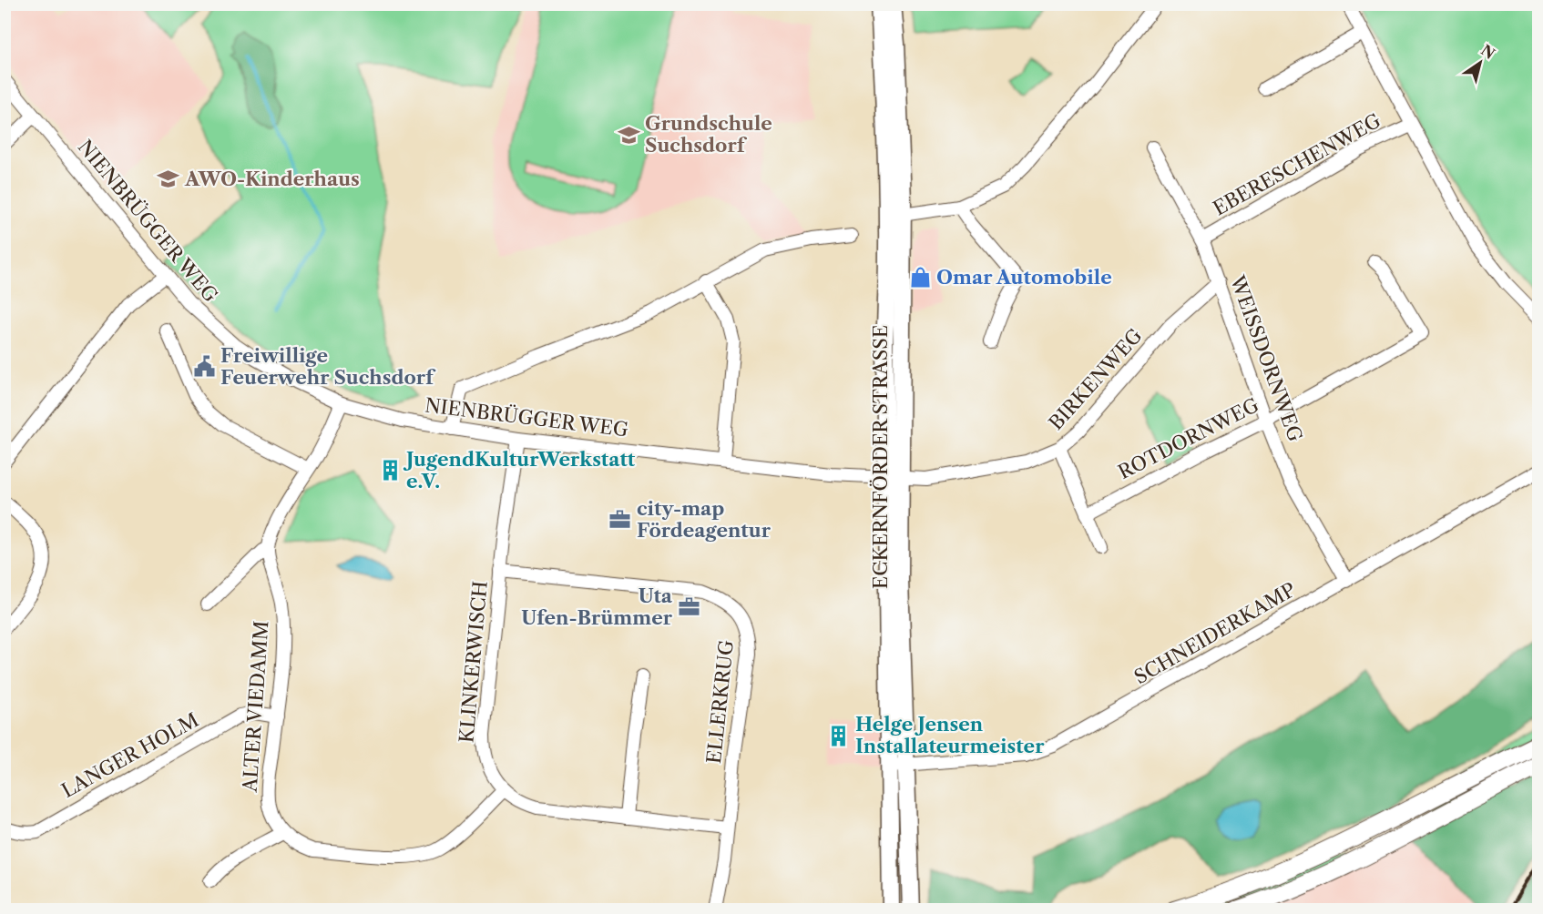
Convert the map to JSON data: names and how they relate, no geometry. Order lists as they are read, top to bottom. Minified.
{"streets":{"street":["EBERESCHENWEG","NIENBRÜGGER WEG","WEISSDORNWEG","BIRKENWEG","ROTDORNWEG","ECKERNFÖRDER STRASSE","SCHNEIDERKAMP","KLINKERWISCH","ELLERKRUG","ALTER VIEDAMM","LANGER HOLM"]},"crossings":[["EBERESCHENWEG","WEISSDORNWEG"],["NIENBRÜGGER WEG","BIRKENWEG"],["NIENBRÜGGER WEG","ECKERNFÖRDER STRASSE"],["NIENBRÜGGER WEG","KLINKERWISCH"],["WEISSDORNWEG","BIRKENWEG"],["WEISSDORNWEG","ROTDORNWEG"],["WEISSDORNWEG","SCHNEIDERKAMP"],["BIRKENWEG","ECKERNFÖRDER STRASSE"],["ECKERNFÖRDER STRASSE","SCHNEIDERKAMP"],["KLINKERWISCH","ELLERKRUG"],["ALTER VIEDAMM","LANGER HOLM"]],"places":{"school or university":["Grundschule Suchsdorf","AWO-Kinderhaus"],"shop":["Omar Automobile"],"public building":["Freiwillige Feuerwehr Suchsdorf"],"building":["JugendKulturWerkstatt e.V.","Helge Jensen Installateurmeister"],"office":["city-map Fördeagentur","Uta Ufen-Brümmer"]},"north":"top right"}
